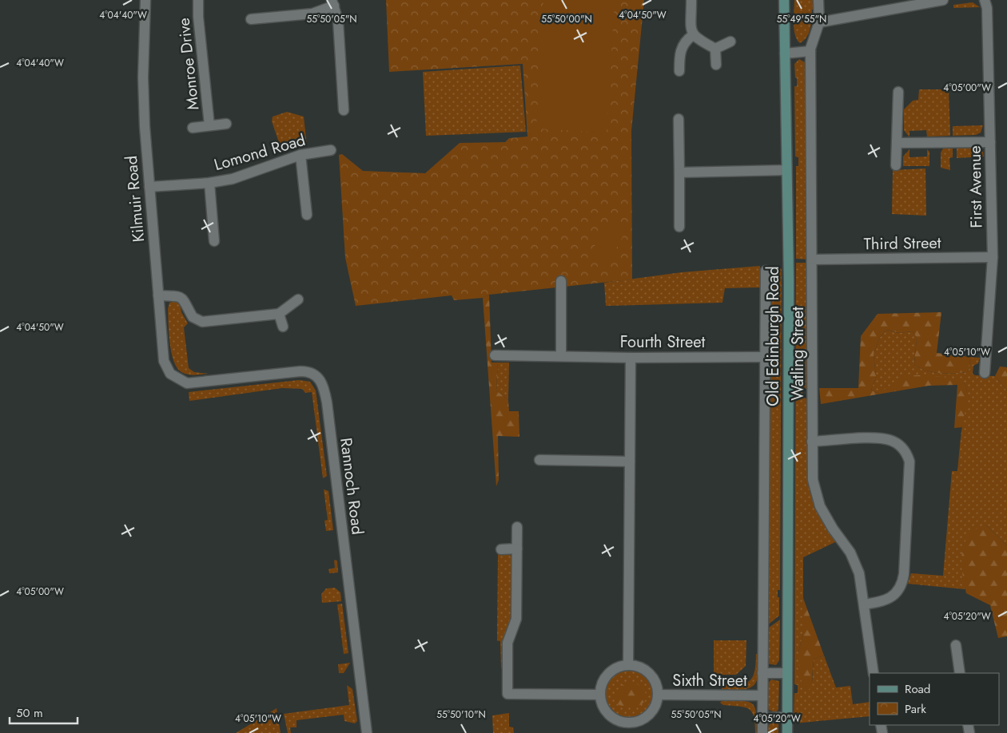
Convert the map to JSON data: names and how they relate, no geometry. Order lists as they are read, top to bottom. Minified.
{"streets":{"main road":["Old Edinburgh Road"],"street":["Monroe Drive","Lomond Road","First Avenue","Kilmuir Road","Third Street","Fourth Street","Watling Street","Rannoch Road","Sixth Street"]},"crossings":[["Lomond Road","Kilmuir Road"],["First Avenue","Third Street"],["Kilmuir Road","Rannoch Road"],["Third Street","Watling Street"],["Old Edinburgh Road","Fourth Street"],["Old Edinburgh Road","Sixth Street"]],"legend":["Road","Park"],"scale_bar":"50 m","coordinates":["4°04'50\"W","4°04'40\"W","55°50'05\"N","55°50'00\"N","55°49'55\"N","4°05'00\"W","4°05'10\"W","4°05'20\"W","55°50'10\"N"]}
